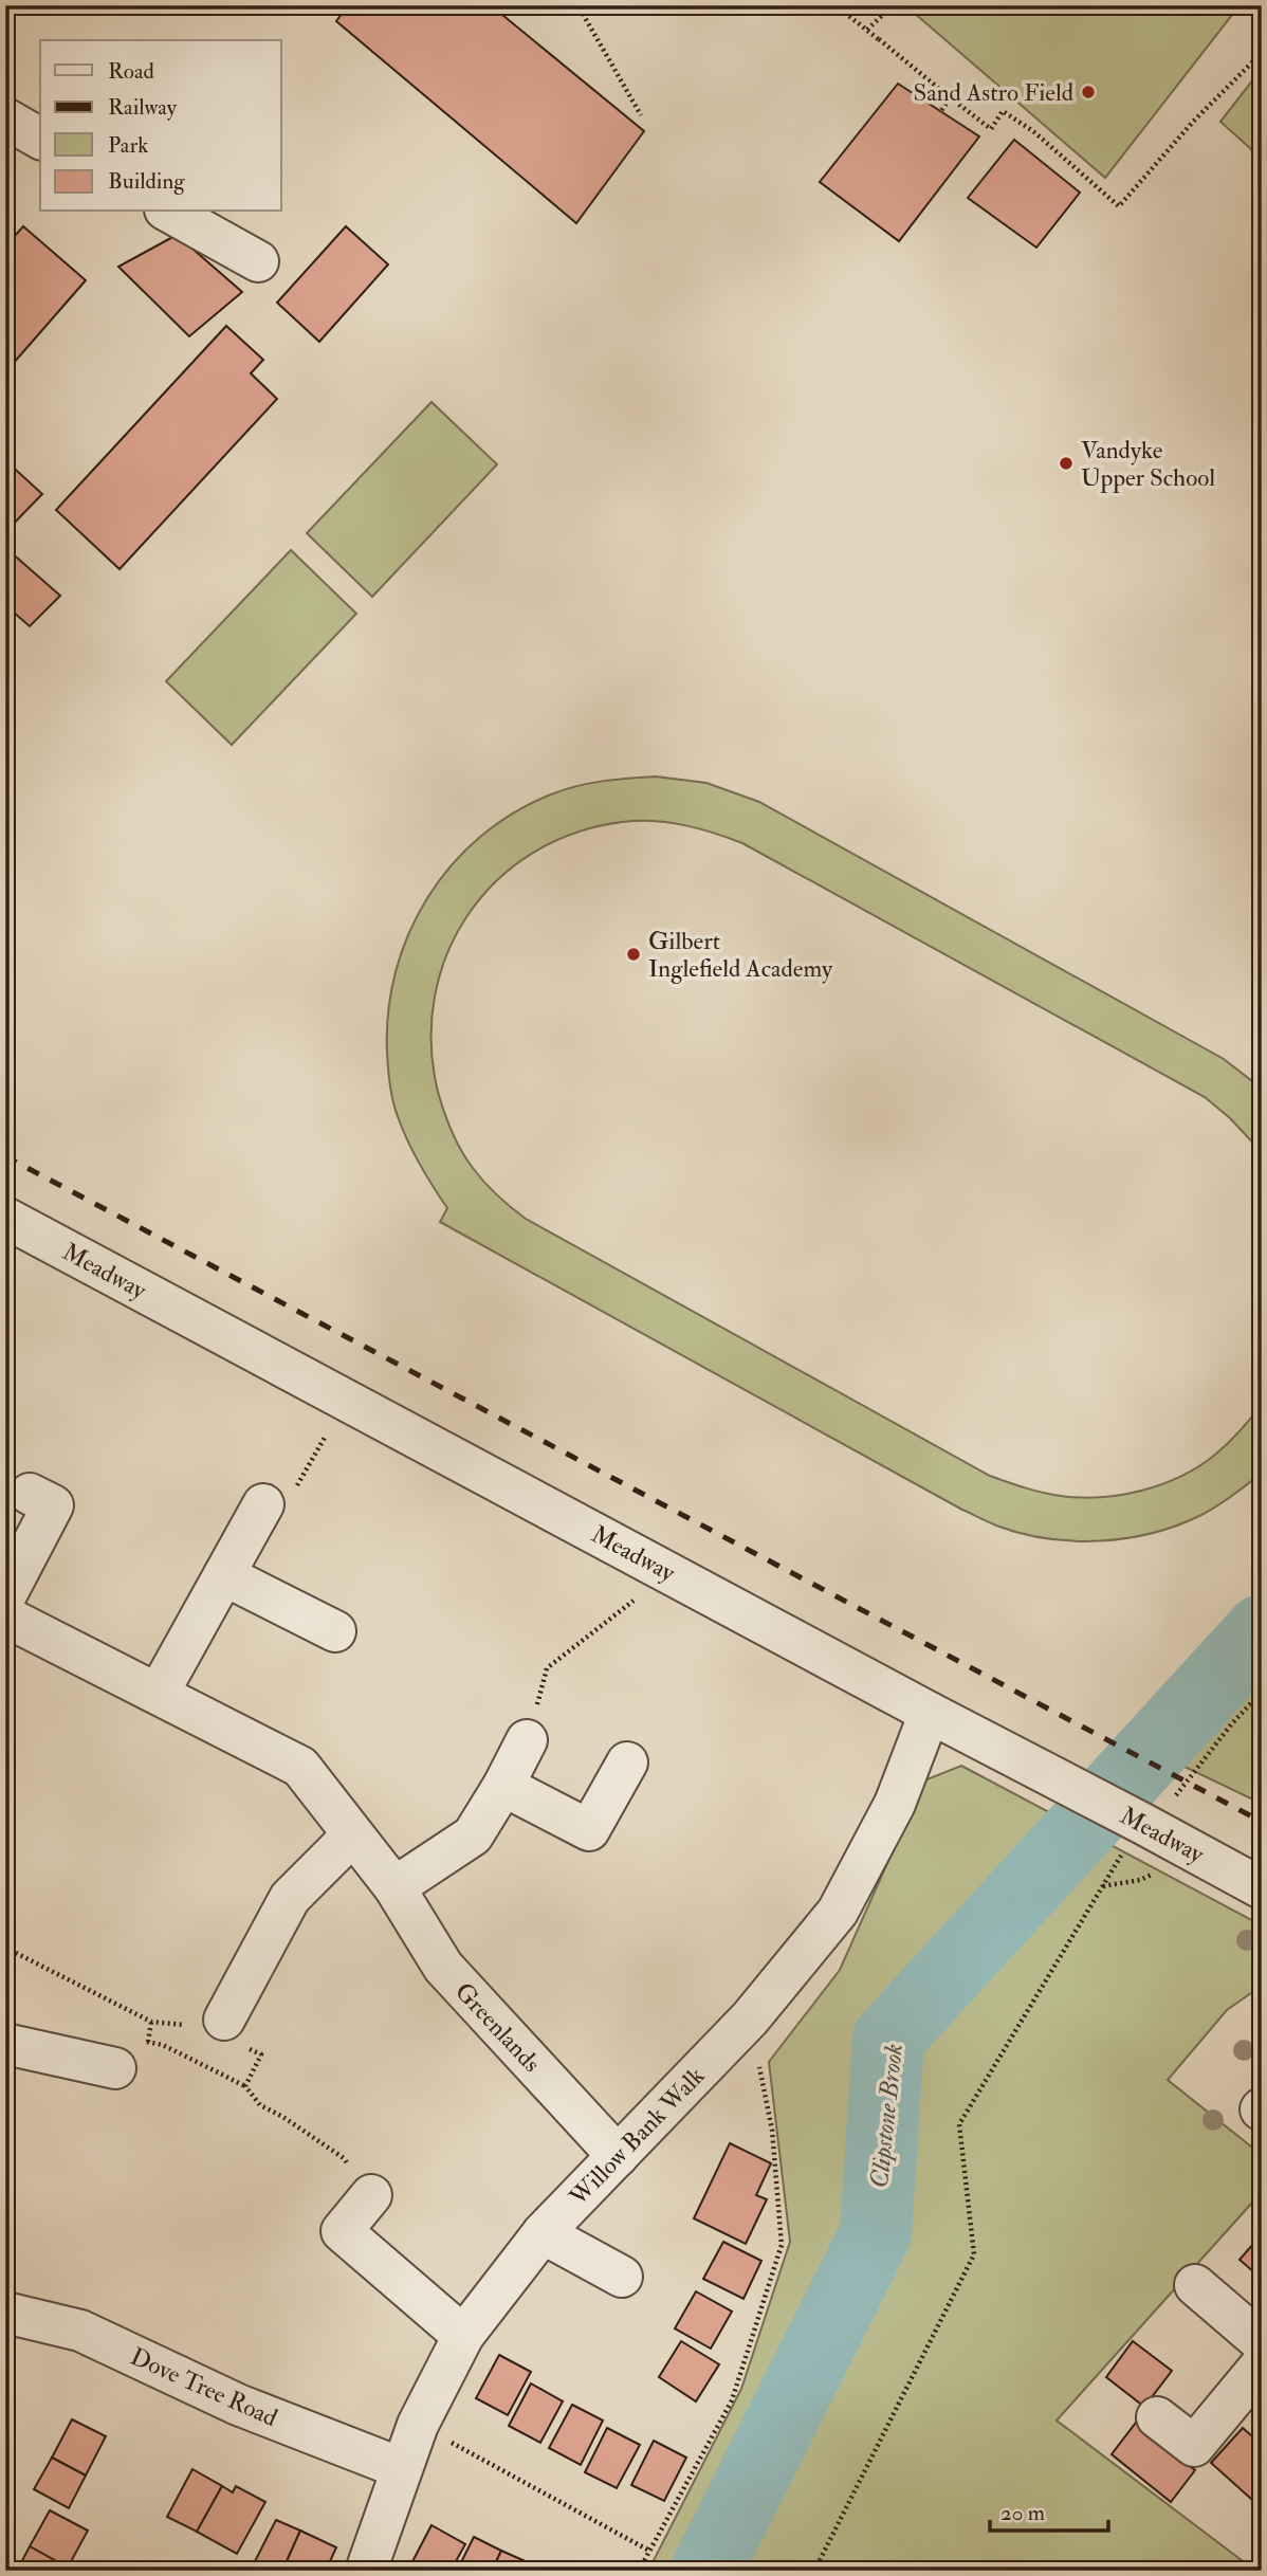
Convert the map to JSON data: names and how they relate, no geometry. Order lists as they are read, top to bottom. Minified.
{"streets":{"street":["Meadway","Greenlands","Willow Bank Walk","Dove Tree Road"]},"crossings":[["Meadway","Willow Bank Walk"],["Greenlands","Willow Bank Walk"],["Willow Bank Walk","Dove Tree Road"]],"water":["Clipstone Brook"],"places":["Sand Astro Field","Vandyke Upper School","Gilbert Inglefield Academy"],"legend":["Road","Railway","Park","Building"],"scale_bar":"20 m"}
